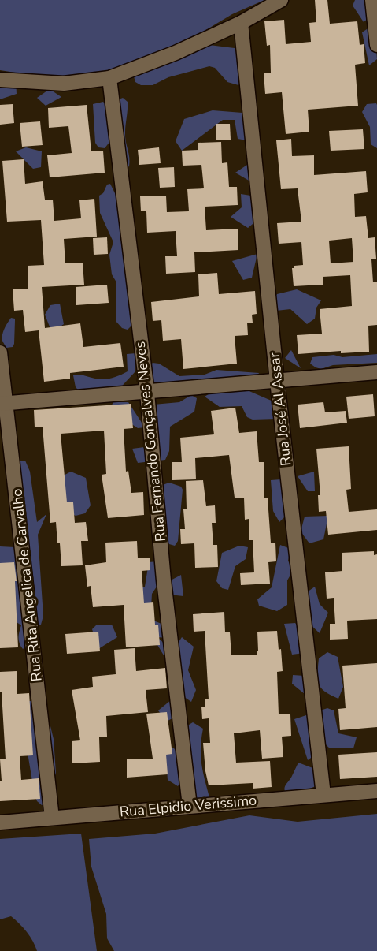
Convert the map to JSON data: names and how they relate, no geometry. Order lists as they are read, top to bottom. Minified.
{"streets":{"street":["Rua José Al Assar","Rua Fernando Gonçalves Neves","Rua Rita Angelica de Carvalho","Rua Elpidio Verissimo"]},"crossings":[["Rua José Al Assar","Rua Elpidio Verissimo"],["Rua Fernando Gonçalves Neves","Rua Elpidio Verissimo"],["Rua Rita Angelica de Carvalho","Rua Elpidio Verissimo"]]}
